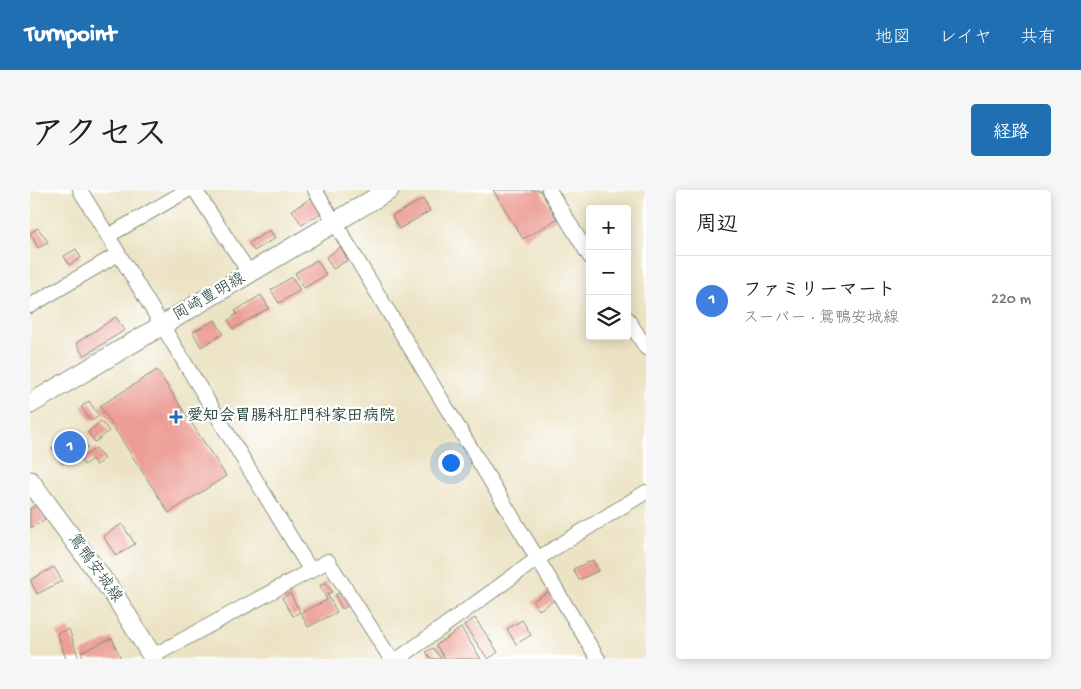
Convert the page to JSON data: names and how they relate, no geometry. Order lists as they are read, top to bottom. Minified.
{"streets":{"main road":["岡崎豊明線","鴛鴨安城線"]},"places":{"health":["愛知会胃腸科肛門科家田病院"]},"page":{"header":"Turnpoint","nav":["地図","レイヤ","共有"],"title":"アクセス","buttons":"経路","heading":"周辺","map_buttons":["+","−"],"list":[{"mark":"1","name":"ファミリーマート","note":"スーパー · 鴛鴨安城線","value":"220 m"}],"pins":"1"}}
